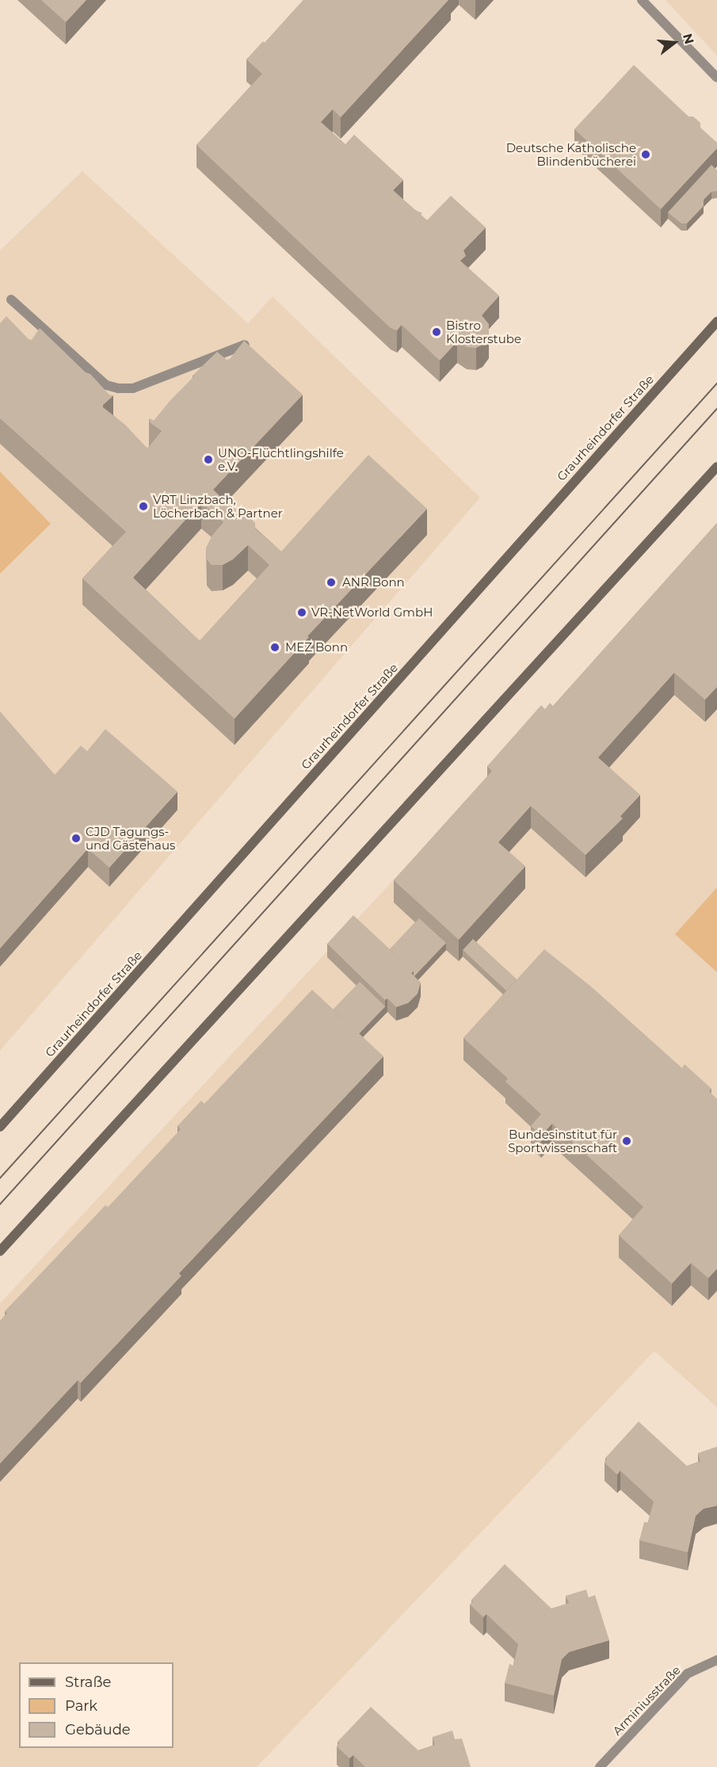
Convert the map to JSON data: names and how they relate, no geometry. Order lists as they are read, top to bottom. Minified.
{"streets":{"main road":["Graurheindorfer Straße"],"street":["Arminiusstraße"]},"places":["Deutsche Katholische Blindenbücherei","Bistro Klosterstube","UNO-Flüchtlingshilfe e.V.","VRT Linzbach, Löcherbach & Partner","ANR Bonn","VR-NetWorld GmbH","MEZ Bonn","CJD Tagungs- und Gästehaus","Bundesinstitut für Sportwissenschaft"],"legend":["Straße","Park","Gebäude"],"north":"right"}
